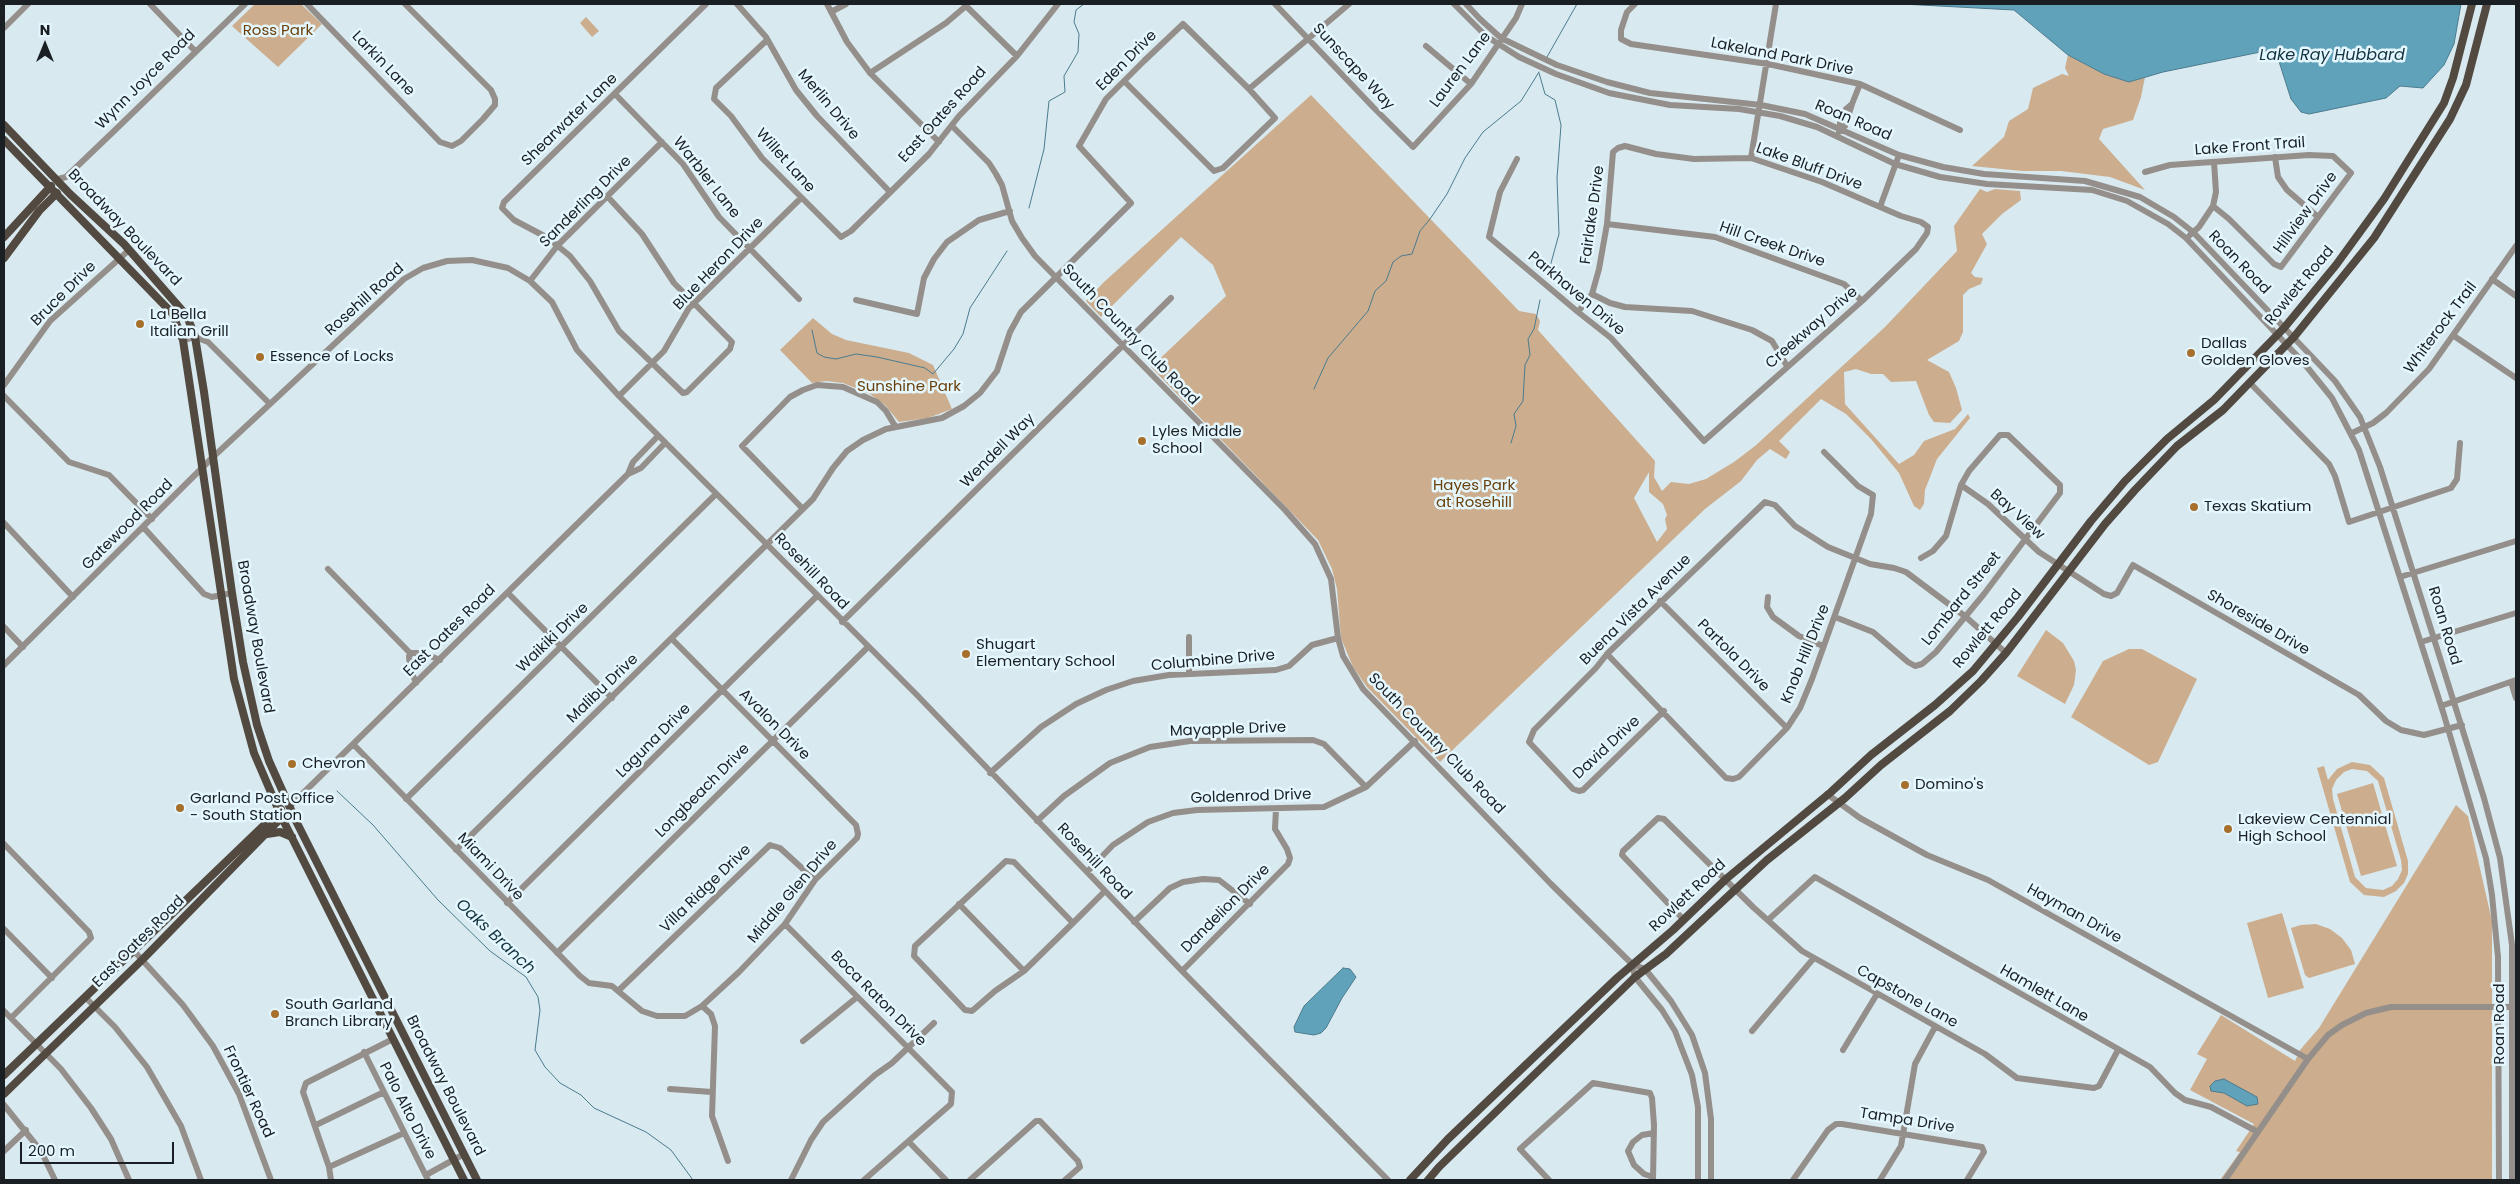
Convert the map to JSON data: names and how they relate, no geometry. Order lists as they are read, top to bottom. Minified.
{"streets":{"main road":["Wynn Joyce Road","East Oates Road","Broadway Boulevard","Rowlett Road"],"street":["Lakeland Park Drive","Eden Drive","Larkin Lane","Sunscape Way","Lauren Lane","Merlin Drive","Shearwater Lane","Roan Road","Lake Front Trail","Willet Lane","Lake Bluff Drive","Warbler Lane","Sanderling Drive","Hillview Drive","Fairlake Drive","Hill Creek Drive","Blue Heron Drive","Bruce Drive","Parkhaven Drive","Rosehill Road","Creekway Drive","Whiterock Trail","South Country Club Road","Wendell Way","Bay View","Gatewood Road","Lombard Street","Buena Vista Avenue","Shoreside Drive","Waikiki Drive","Knob Hill Drive","Partola Drive","Columbine Drive","Malibu Drive","Avalon Drive","Mayapple Drive","Laguna Drive","David Drive","Longbeach Drive","Goldenrod Drive","Miami Drive","Villa Ridge Drive","Middle Glen Drive","Dandelion Drive","Hayman Drive","Hamlett Lane","Capstone Lane","Boca Raton Drive","Frontier Road","Palo Alto Drive","Tampa Drive"]},"crossings":[["Eden Drive","Malibu Drive"],["Sunscape Way","Lauren Lane"],["Lauren Lane","Roan Road"],["Wynn Joyce Road","Broadway Boulevard"],["Merlin Drive","East Oates Road"],["Merlin Drive","Willet Lane"],["East Oates Road","Willet Lane"],["East Oates Road","Broadway Boulevard"],["East Oates Road","Rosehill Road"],["East Oates Road","South Country Club Road"],["East Oates Road","Miami Drive"],["East Oates Road","Frontier Road"],["Shearwater Lane","Warbler Lane"],["Shearwater Lane","Sanderling Drive"],["Roan Road","Rowlett Road"],["Roan Road","Whiterock Trail"],["Roan Road","Shoreside Drive"],["Lake Front Trail","Hillview Drive"],["Willet Lane","Blue Heron Drive"],["Lake Bluff Drive","Fairlake Drive"],["Lake Bluff Drive","Creekway Drive"],["Warbler Lane","Sanderling Drive"],["Warbler Lane","Blue Heron Drive"],["Sanderling Drive","Rosehill Road"],["Fairlake Drive","Hill Creek Drive"],["Fairlake Drive","Parkhaven Drive"],["Broadway Boulevard","Bruce Drive"],["Broadway Boulevard","Gatewood Road"],["Hill Creek Drive","Creekway Drive"],["Blue Heron Drive","Rosehill Road"],["Rowlett Road","South Country Club Road"],["Rowlett Road","Bay View"],["Rowlett Road","Shoreside Drive"],["Rowlett Road","Hayman Drive"],["Rowlett Road","Capstone Lane"],["Parkhaven Drive","Creekway Drive"],["Rosehill Road","Wendell Way"],["Rosehill Road","Gatewood Road"],["Rosehill Road","Waikiki Drive"],["Rosehill Road","Columbine Drive"],["Rosehill Road","Malibu Drive"],["Rosehill Road","Mayapple Drive"],["Rosehill Road","Laguna Drive"],["Rosehill Road","Longbeach Drive"],["Rosehill Road","Goldenrod Drive"],["Rosehill Road","Dandelion Drive"],["South Country Club Road","Wendell Way"],["South Country Club Road","Columbine Drive"],["South Country Club Road","Malibu Drive"],["South Country Club Road","Goldenrod Drive"],["Bay View","Lombard Street"],["Bay View","Shoreside Drive"],["Lombard Street","Knob Hill Drive"],["Buena Vista Avenue","Knob Hill Drive"],["Buena Vista Avenue","Partola Drive"],["Buena Vista Avenue","David Drive"],["Waikiki Drive","Miami Drive"],["Knob Hill Drive","Partola Drive"],["Knob Hill Drive","David Drive"],["Malibu Drive","Avalon Drive"],["Malibu Drive","Miami Drive"],["Avalon Drive","Laguna Drive"],["Avalon Drive","Longbeach Drive"],["Avalon Drive","Middle Glen Drive"],["Mayapple Drive","Goldenrod Drive"],["Laguna Drive","Miami Drive"],["Longbeach Drive","Miami Drive"],["Goldenrod Drive","Dandelion Drive"],["Miami Drive","Villa Ridge Drive"],["Miami Drive","Middle Glen Drive"],["Villa Ridge Drive","Middle Glen Drive"],["Middle Glen Drive","Boca Raton Drive"],["Hamlett Lane","Capstone Lane"]],"water":["Lake Ray Hubbard","Oaks Branch"],"parks":["Ross Park","Sunshine Park","Hayes Park at Rosehill"],"places":["La Bella Italian Grill","Dallas Golden Gloves","Essence of Locks","Lyles Middle School","Texas Skatium","Shugart Elementary School","Chevron","Domino's","Garland Post Office - South Station","Lakeview Centennial High School","South Garland Branch Library"],"scale_bar":"200 m","north":"top"}
